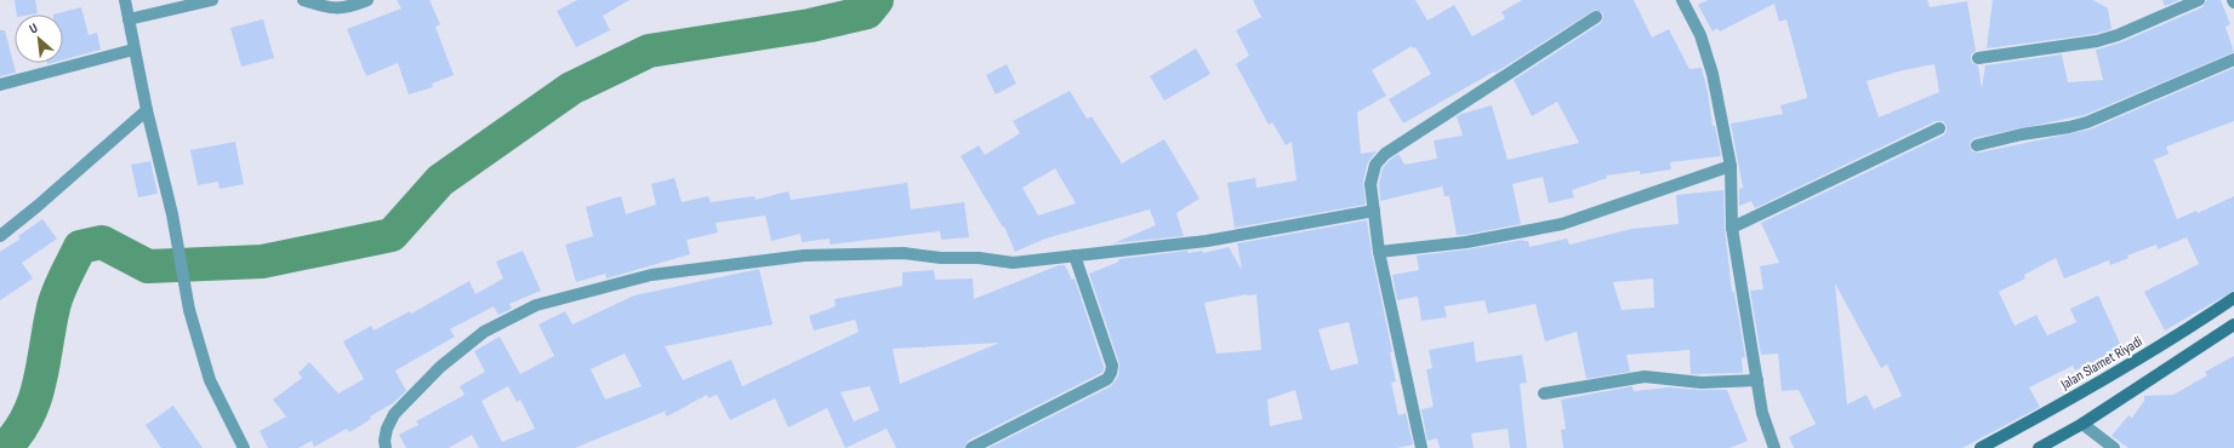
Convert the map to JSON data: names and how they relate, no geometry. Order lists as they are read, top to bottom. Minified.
{"streets":{"main road":["Jalan Slamet Riyadi"]},"north":"top left"}
